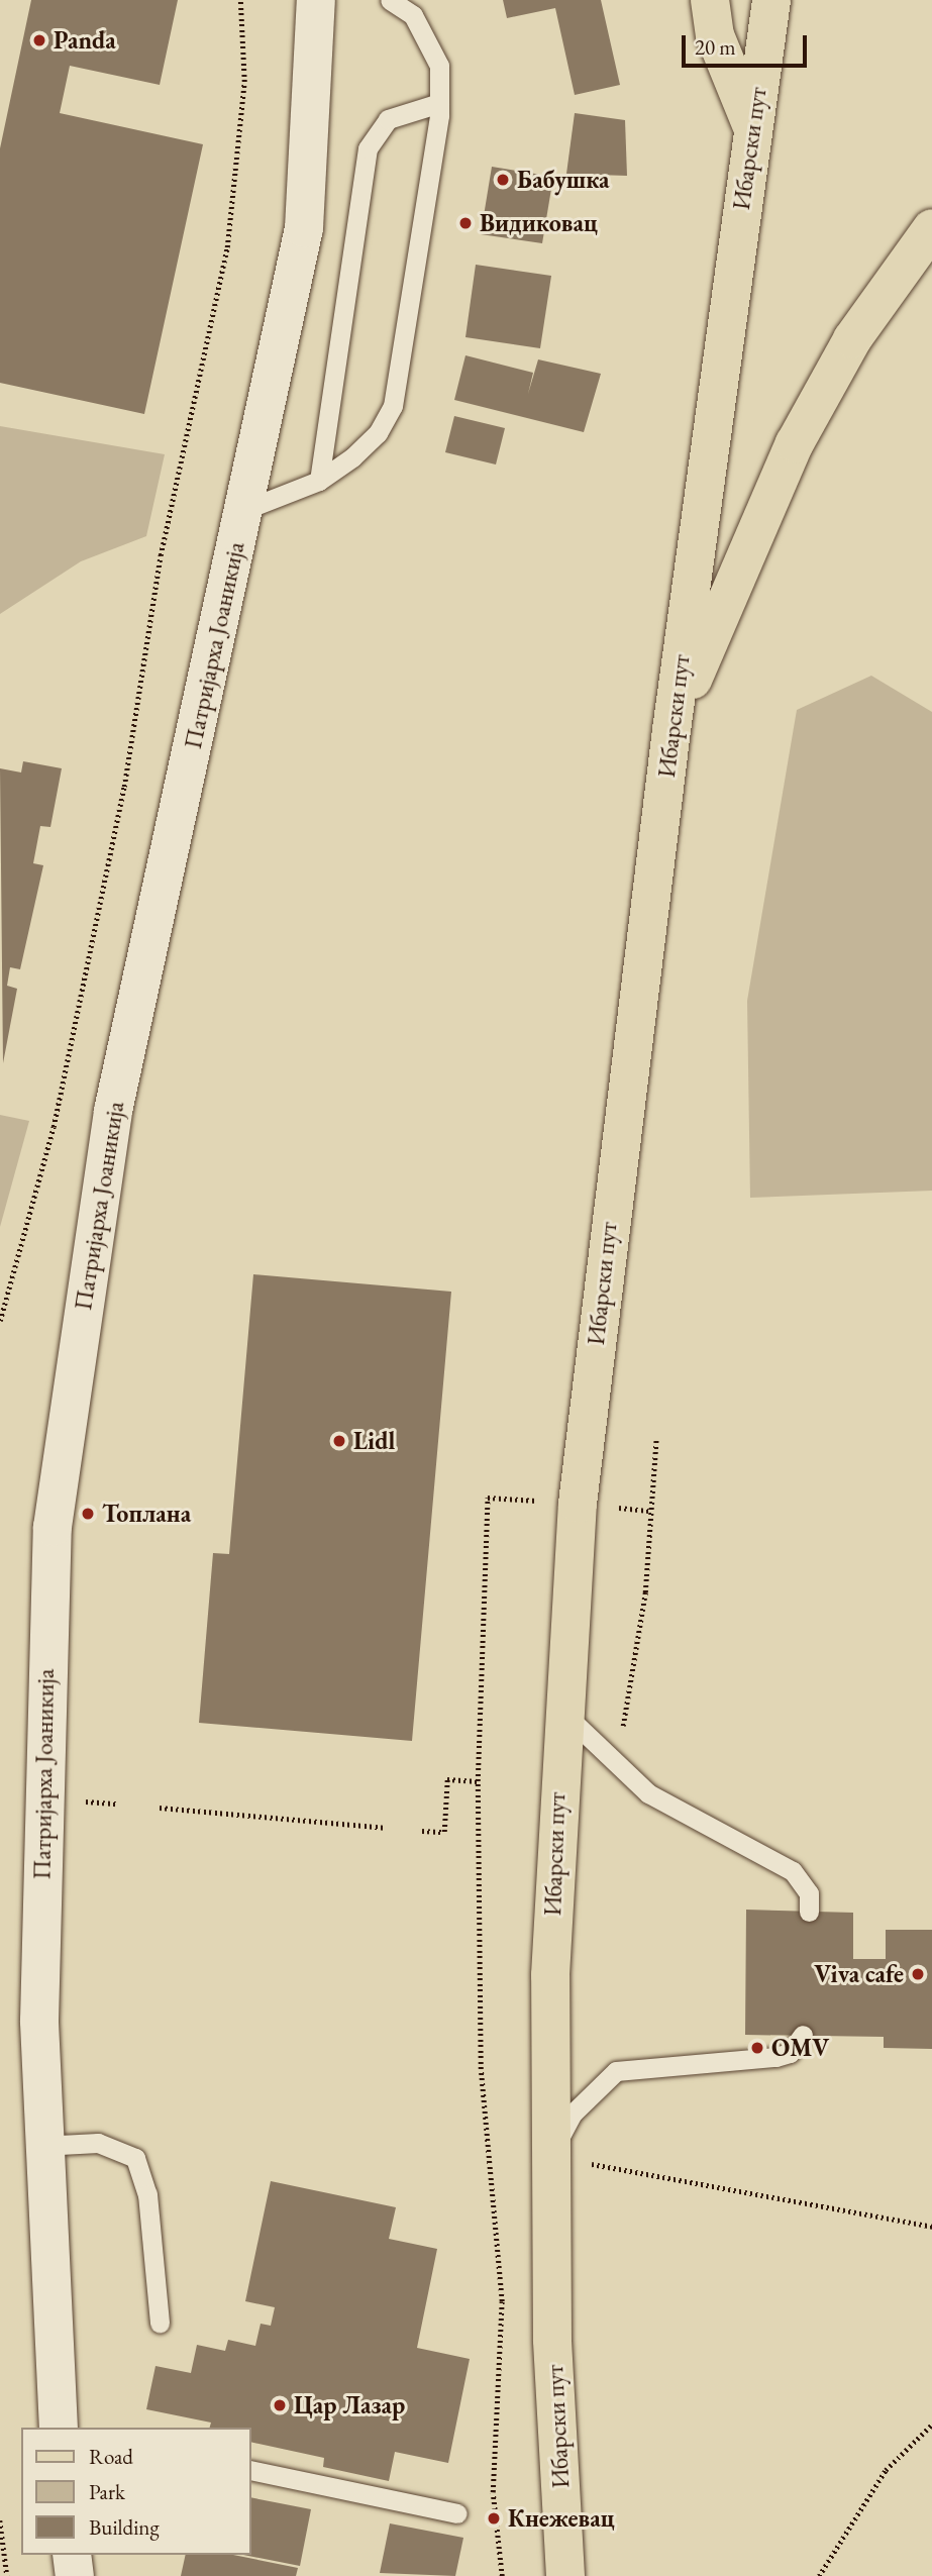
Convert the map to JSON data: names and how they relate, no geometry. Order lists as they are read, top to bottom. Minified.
{"streets":{"main road":["Ибарски пут","Патријарха Јоаникија"]},"places":["Panda","Бабушка","Видиковац","Lidl","Топлана","Viva cafe","OMV","Цар Лазар","Кнежевац"],"legend":["Road","Park","Building"],"scale_bar":"20 m"}
